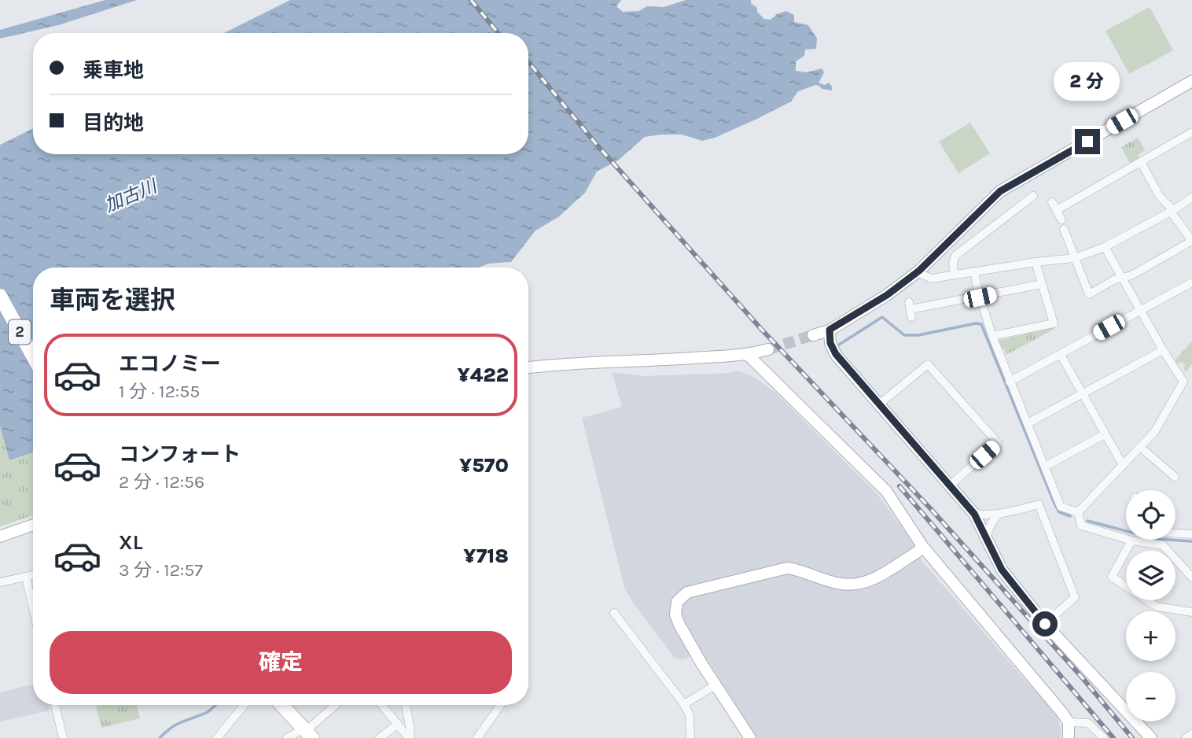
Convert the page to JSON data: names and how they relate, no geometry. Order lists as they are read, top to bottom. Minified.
{"streets":{"highway":["2"]},"water":["加古川"],"page":{"banner":["乗車地","目的地"],"bubble":"2 分","heading":"車両を選択","list":[{"name":"エコノミー","note":"1 分 · 12:55","value":"¥422"},{"name":"コンフォート","note":"2 分 · 12:56","value":"¥570"},{"name":"XL","note":"3 分 · 12:57","value":"¥718"}],"map_buttons":["+","−"],"buttons":"確定"}}
